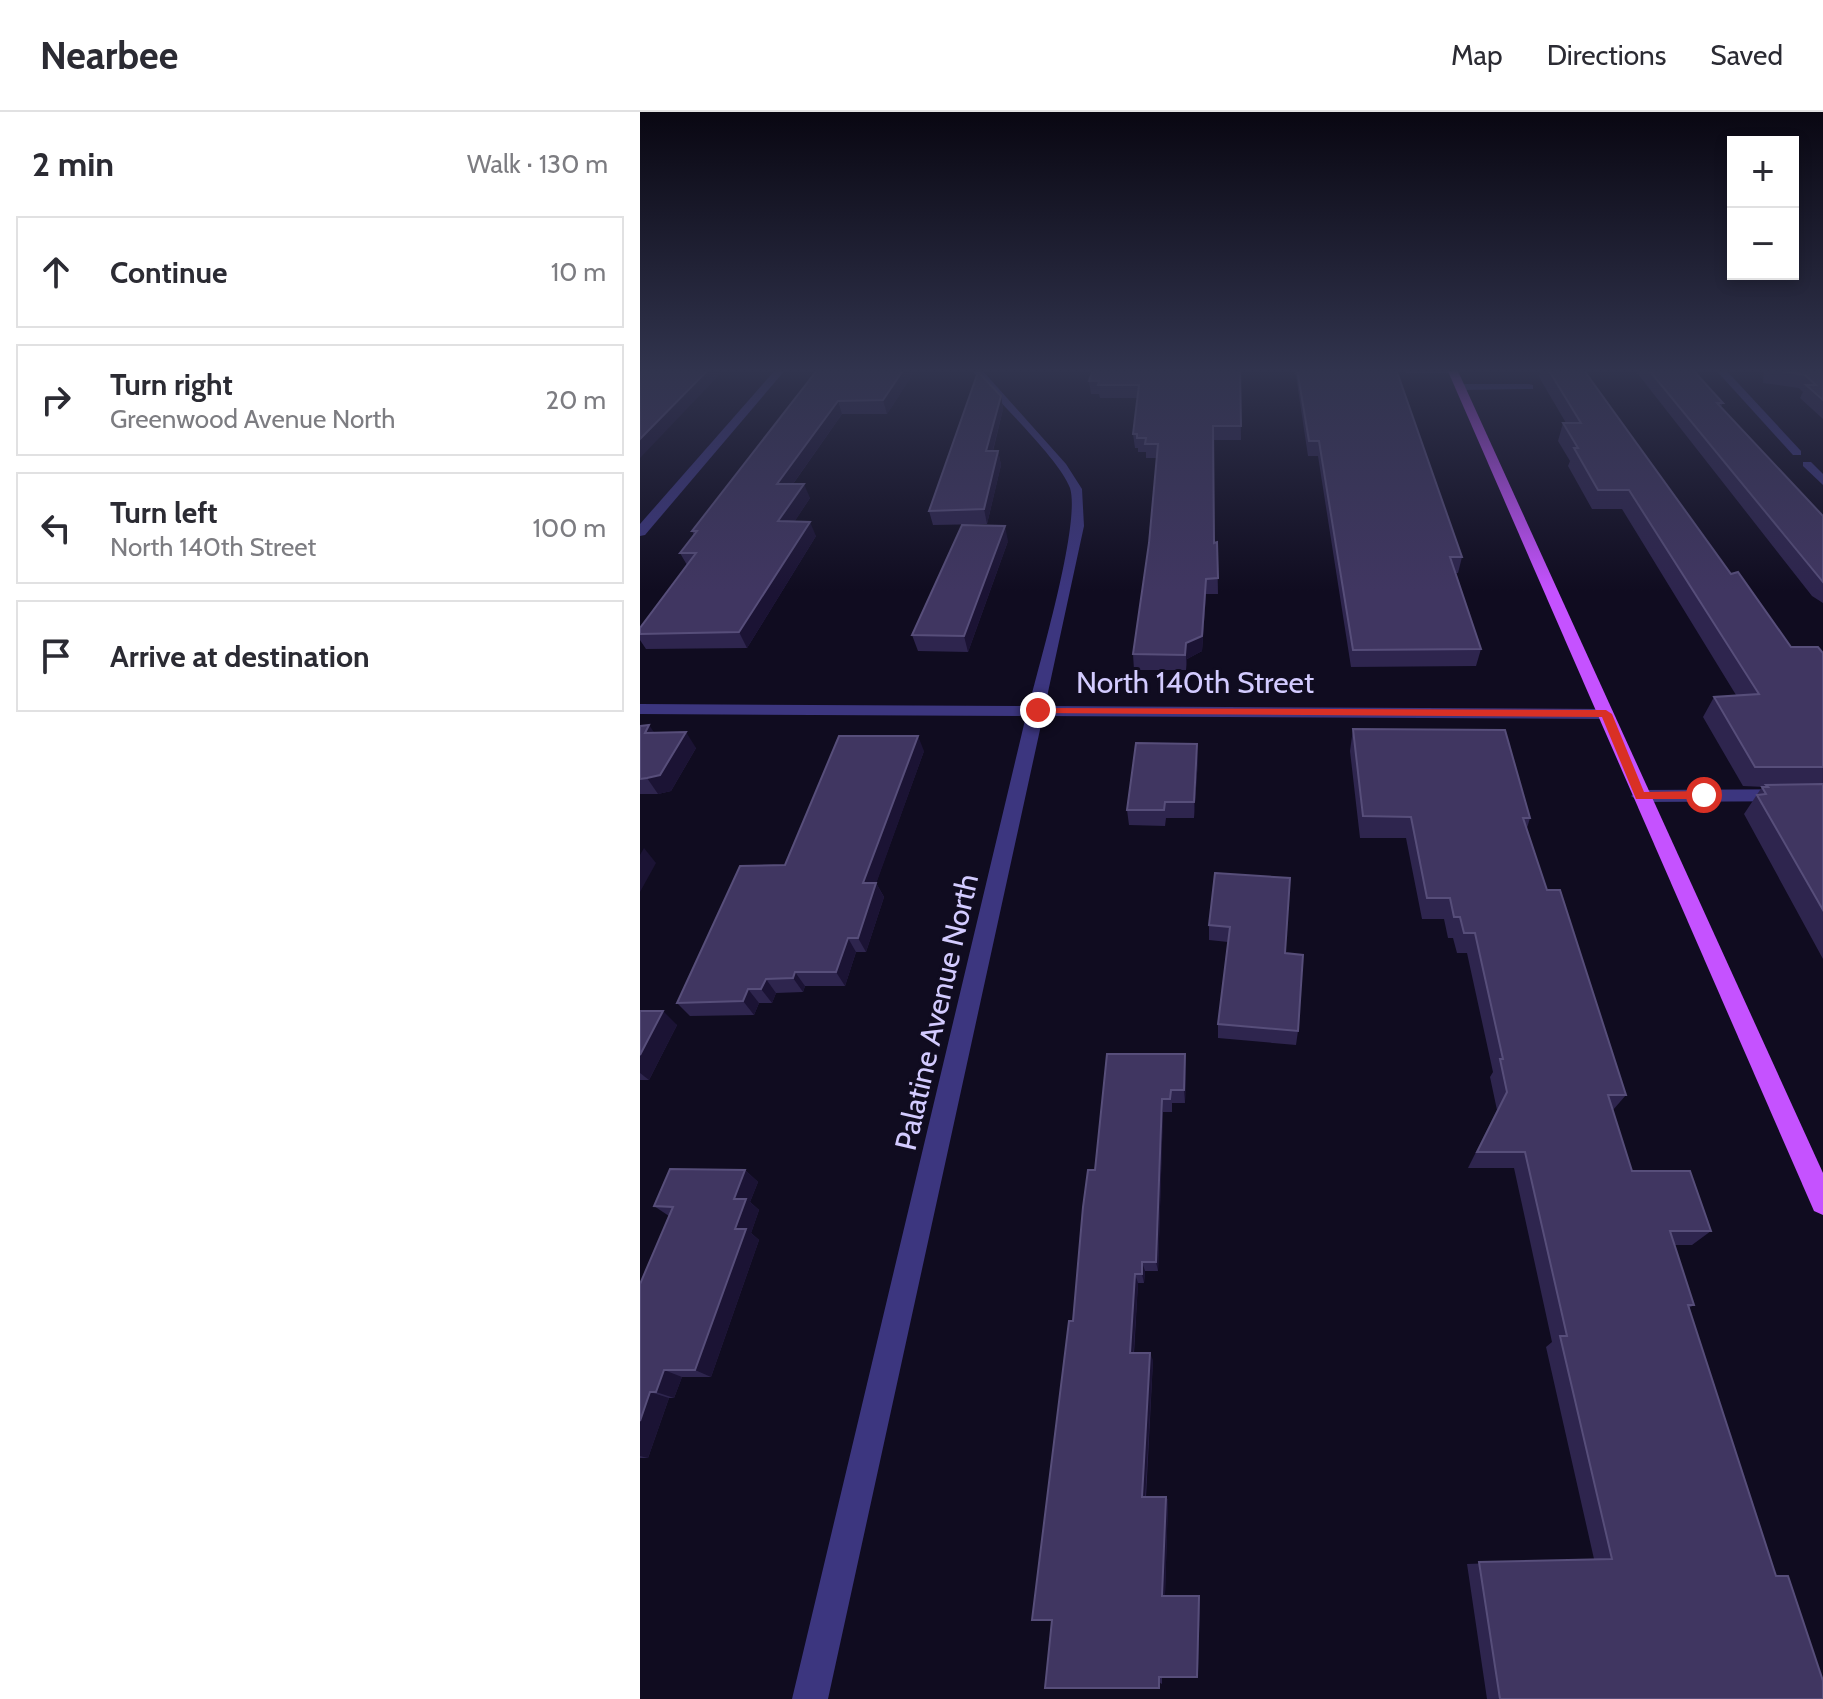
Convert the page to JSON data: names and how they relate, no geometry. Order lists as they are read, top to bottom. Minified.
{"streets":{"street":["North 140th Street","Palatine Avenue North"]},"crossings":[["North 140th Street","Palatine Avenue North"]],"page":{"header":"Nearbee","nav":["Map","Directions","Saved"],"heading":["2 min","Walk · 130 m"],"map_buttons":["+","−"],"list":[["Continue","10 m"],["Turn right","Greenwood Avenue North","20 m"],["Turn left","North 140th Street","100 m"],"Arrive at destination"]}}
